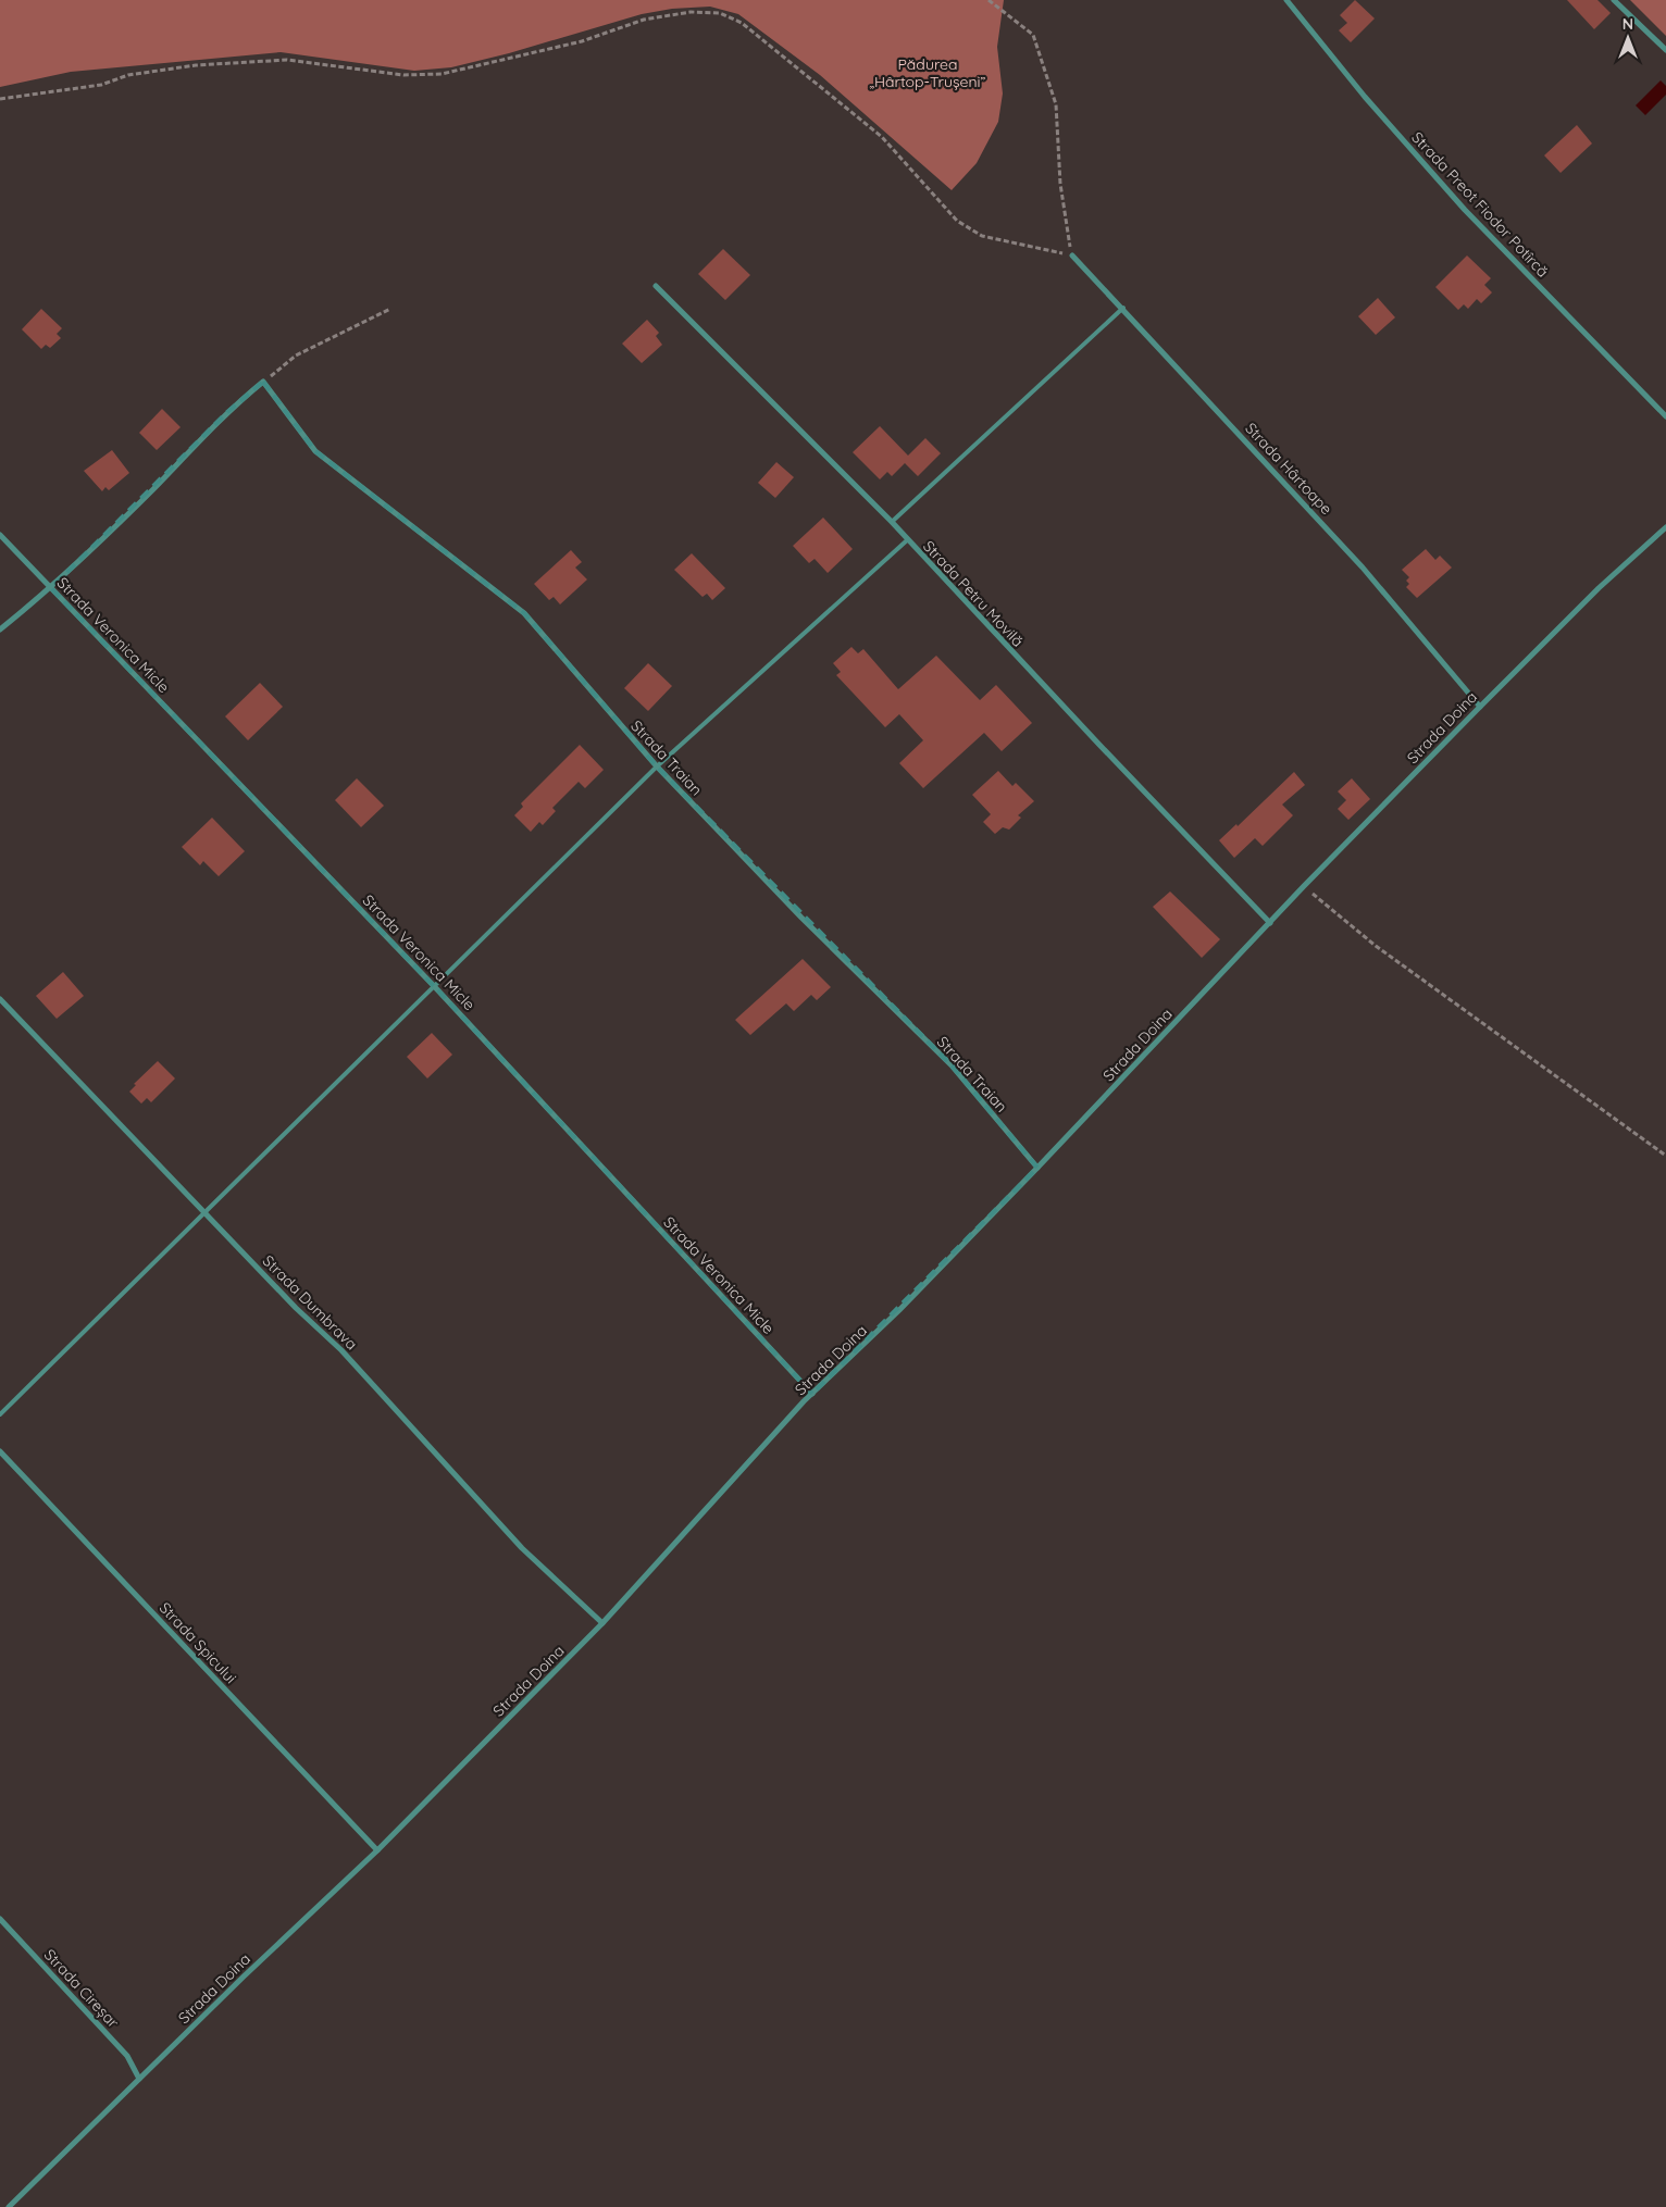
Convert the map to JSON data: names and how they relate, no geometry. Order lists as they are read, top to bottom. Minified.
{"streets":{"street":["Strada Preot Fiodor Potîrcă","Strada Hârtoape","Strada Petru Movilă","Strada Veronica Micle","Strada Doina","Strada Traian","Strada Dumbrava","Strada Spicului","Strada Cireșar"]},"crossings":[["Strada Hârtoape","Strada Doina"],["Strada Petru Movilă","Strada Doina"],["Strada Veronica Micle","Strada Doina"],["Strada Doina","Strada Traian"],["Strada Doina","Strada Dumbrava"],["Strada Doina","Strada Spicului"],["Strada Doina","Strada Cireșar"]],"parks":["Pădurea „Hârtop-Trușeni”"],"north":"top"}
